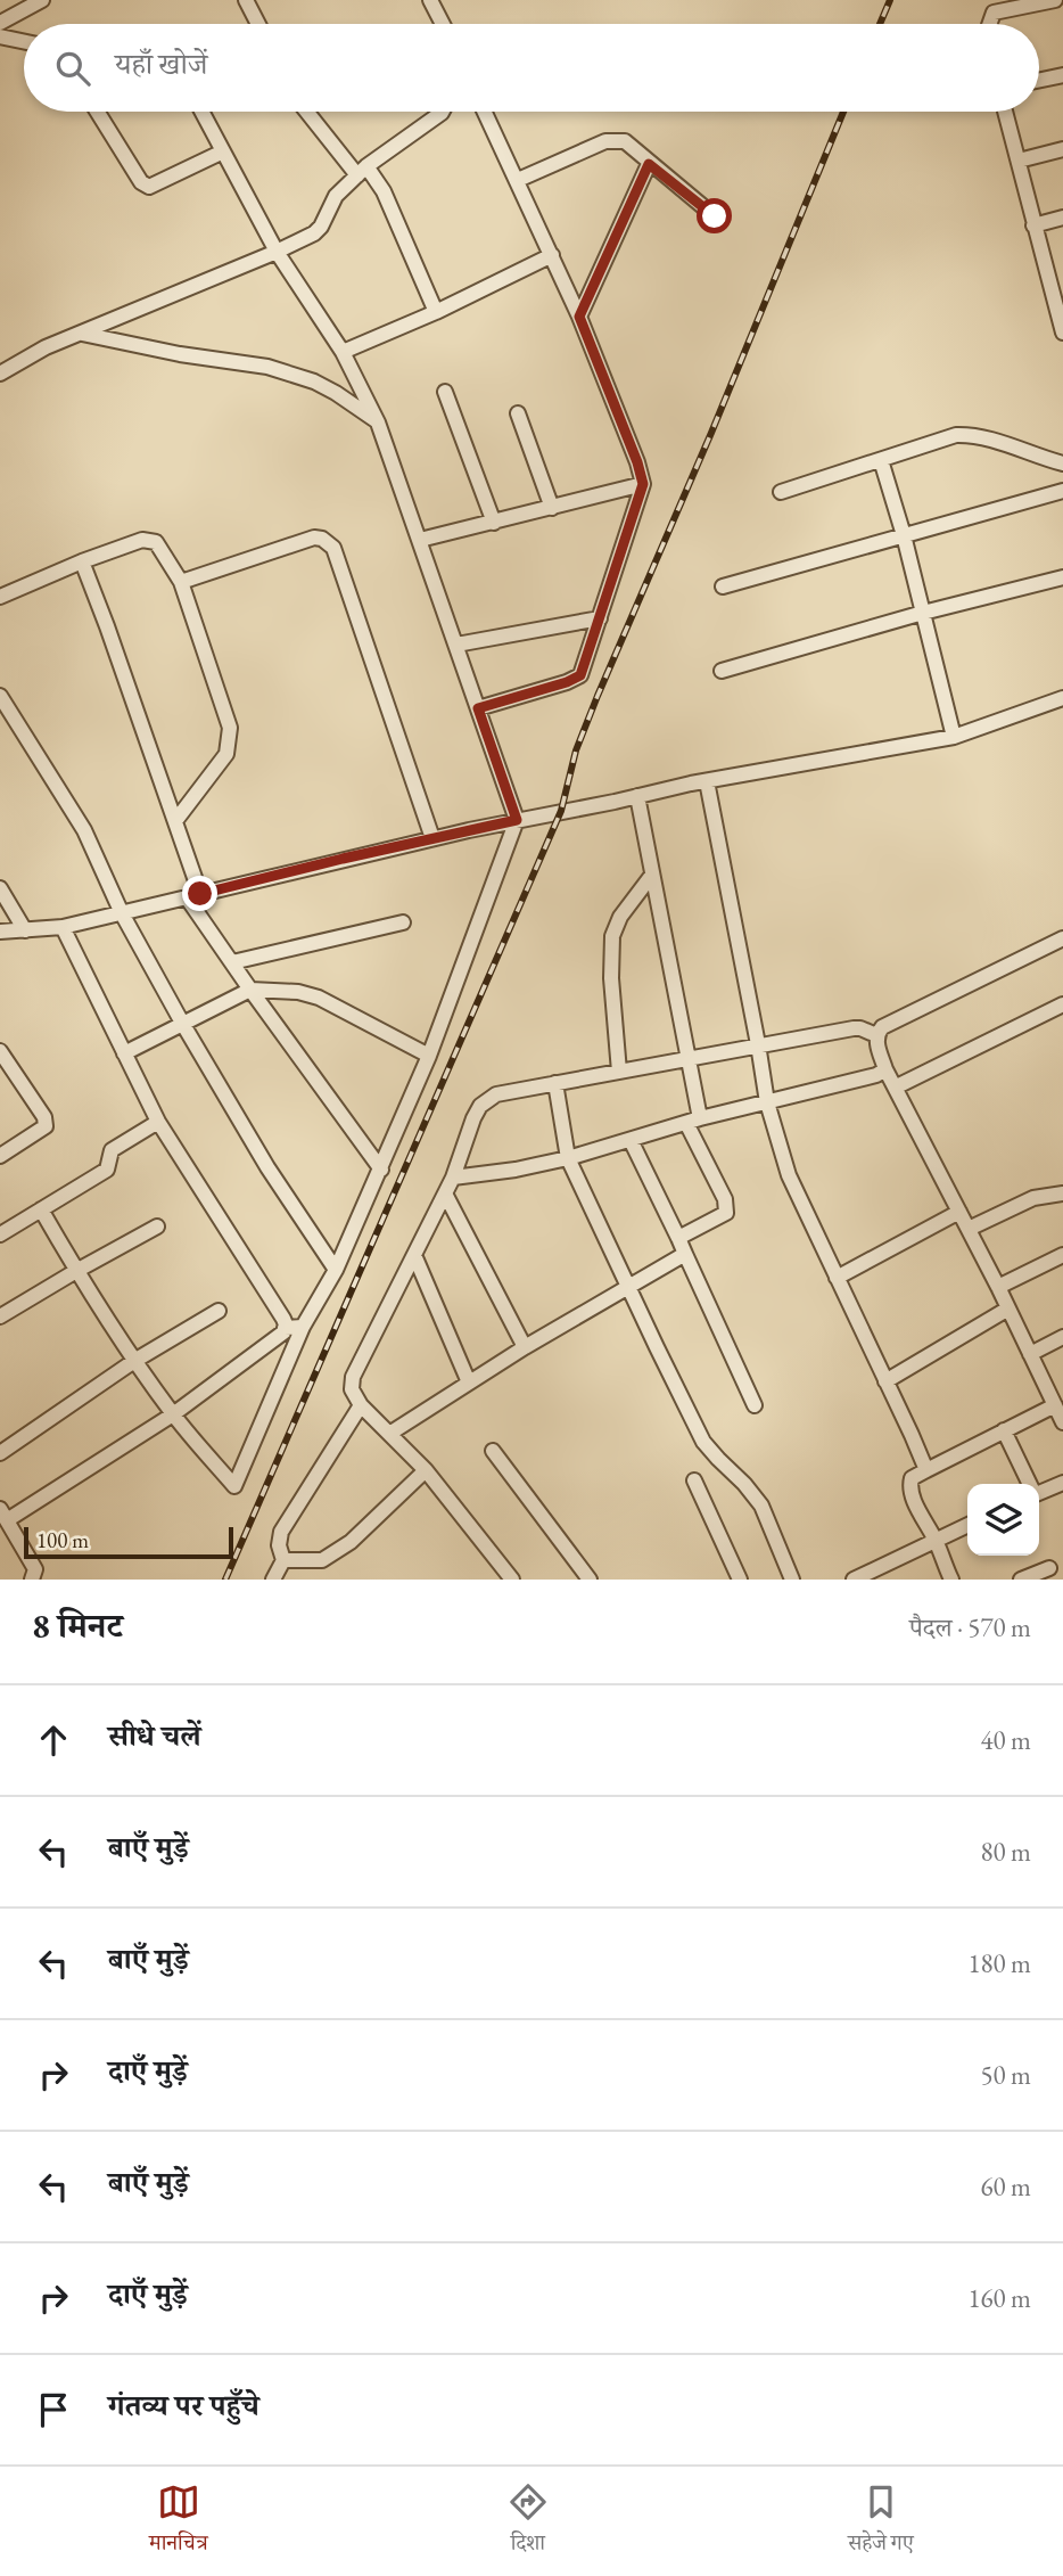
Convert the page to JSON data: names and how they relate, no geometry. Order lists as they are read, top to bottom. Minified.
{"scale_bar":"100 m","page":{"search":"यहाँ खोजें","scale":"100 m","heading":["8 मिनट","पैदल · 570 m"],"list":[["सीधे चलें","40 m"],["बाएँ मुड़ें","80 m"],["बाएँ मुड़ें","180 m"],["दाएँ मुड़ें","50 m"],["बाएँ मुड़ें","60 m"],["दाएँ मुड़ें","160 m"],"गंतव्य पर पहुँचे"],"nav":["मानचित्र","दिशा","सहेजे गए"]}}
